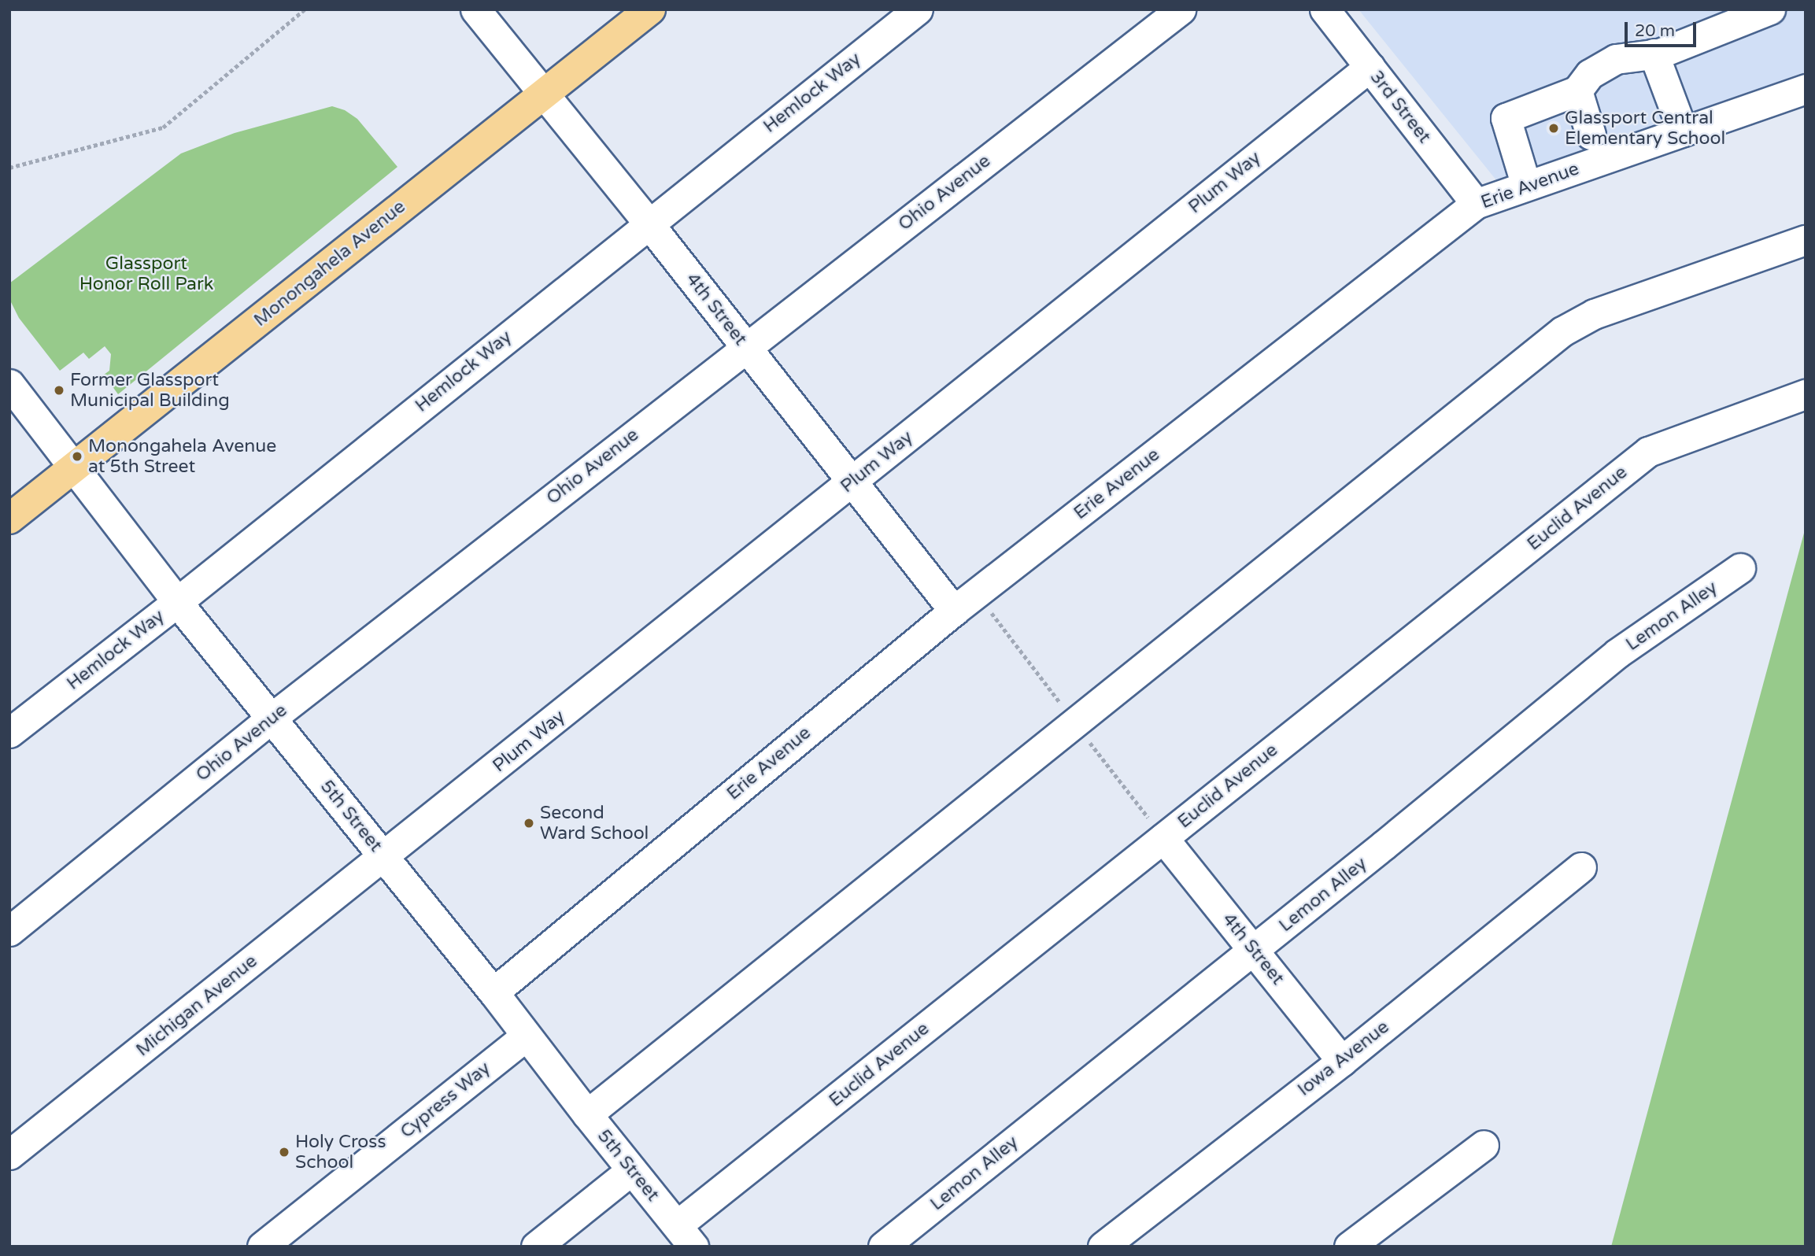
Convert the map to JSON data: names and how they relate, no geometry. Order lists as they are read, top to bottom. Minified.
{"streets":{"main road":["Monongahela Avenue"],"street":["Hemlock Way","3rd Street","Plum Way","Erie Avenue","Ohio Avenue","4th Street","Euclid Avenue","Lemon Alley","5th Street","Michigan Avenue","Iowa Avenue","Cypress Way"]},"crossings":[["Hemlock Way","4th Street"],["Hemlock Way","5th Street"],["3rd Street","Plum Way"],["3rd Street","Erie Avenue"],["Plum Way","4th Street"],["Plum Way","5th Street"],["Plum Way","Michigan Avenue"],["Erie Avenue","4th Street"],["Erie Avenue","5th Street"],["Ohio Avenue","4th Street"],["Ohio Avenue","5th Street"],["Monongahela Avenue","4th Street"],["Monongahela Avenue","5th Street"],["4th Street","Euclid Avenue"],["4th Street","Lemon Alley"],["4th Street","Iowa Avenue"],["Euclid Avenue","5th Street"],["5th Street","Michigan Avenue"],["5th Street","Cypress Way"]],"parks":["Glassport Honor Roll Park"],"places":["Glassport Central Elementary School","Former Glassport Municipal Building","Monongahela Avenue at 5th Street","Second Ward School","Holy Cross School"],"scale_bar":"20 m"}
